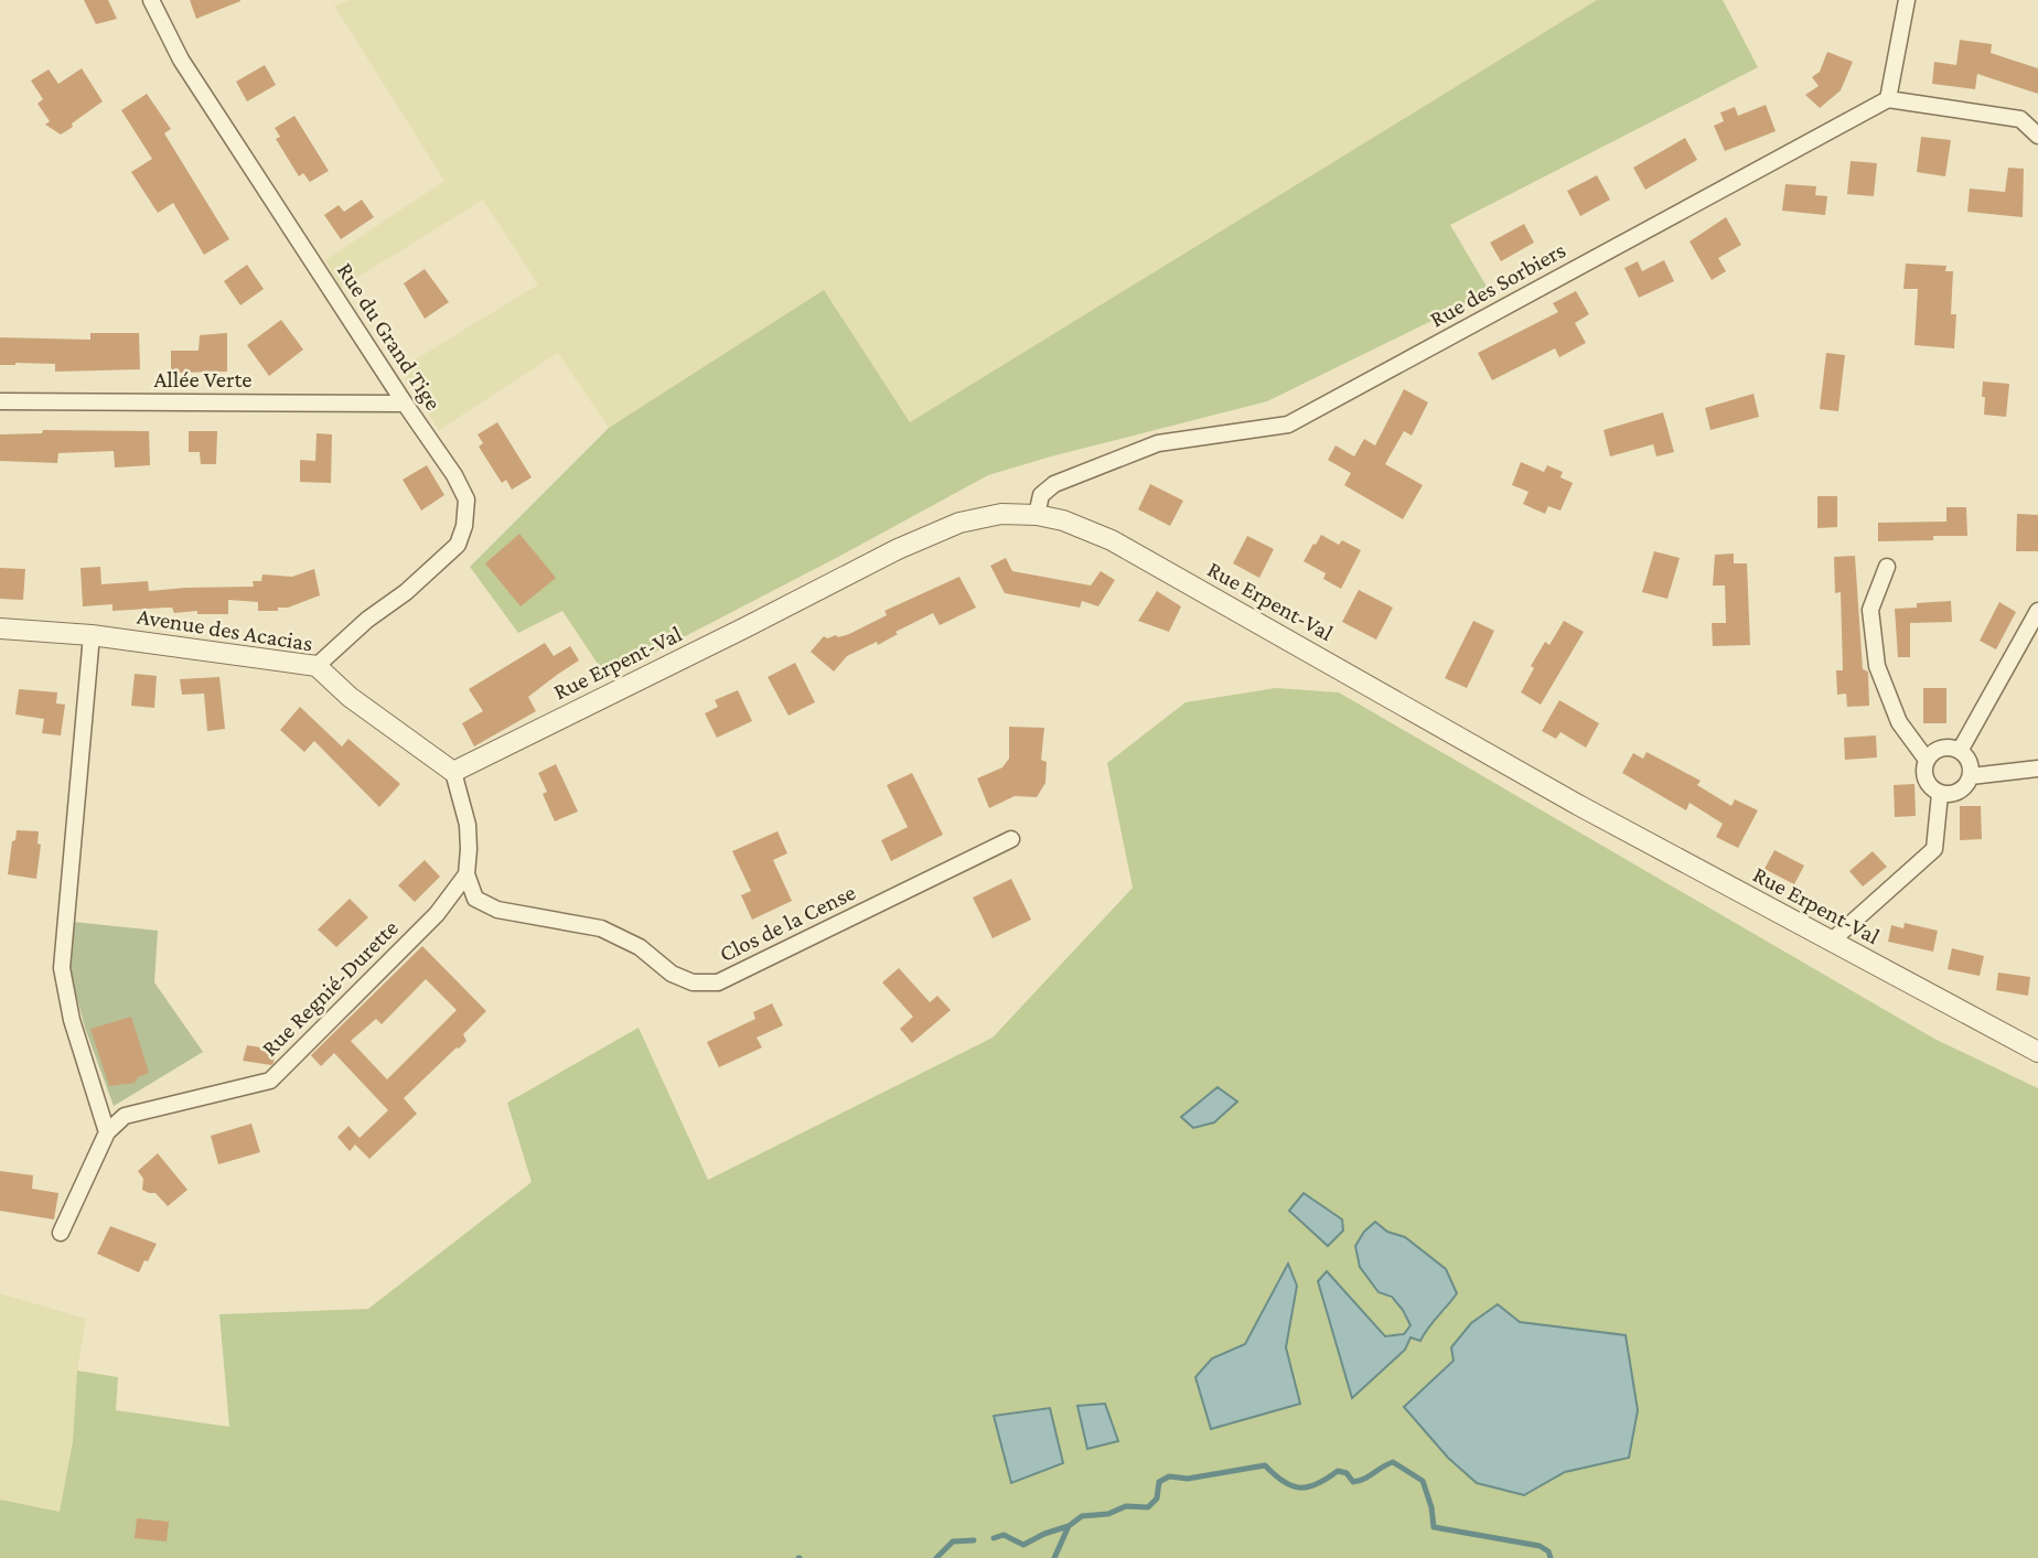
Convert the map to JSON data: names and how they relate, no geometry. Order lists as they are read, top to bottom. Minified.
{"streets":{"street":["Rue des Sorbiers","Rue du Grand Tige","Allée Verte","Rue Erpent-Val","Avenue des Acacias","Clos de la Cense","Rue Regnié-Durette"]},"crossings":[["Rue des Sorbiers","Rue Erpent-Val"],["Rue du Grand Tige","Allée Verte"],["Rue du Grand Tige","Avenue des Acacias"],["Rue Erpent-Val","Avenue des Acacias"],["Clos de la Cense","Rue Regnié-Durette"]]}
